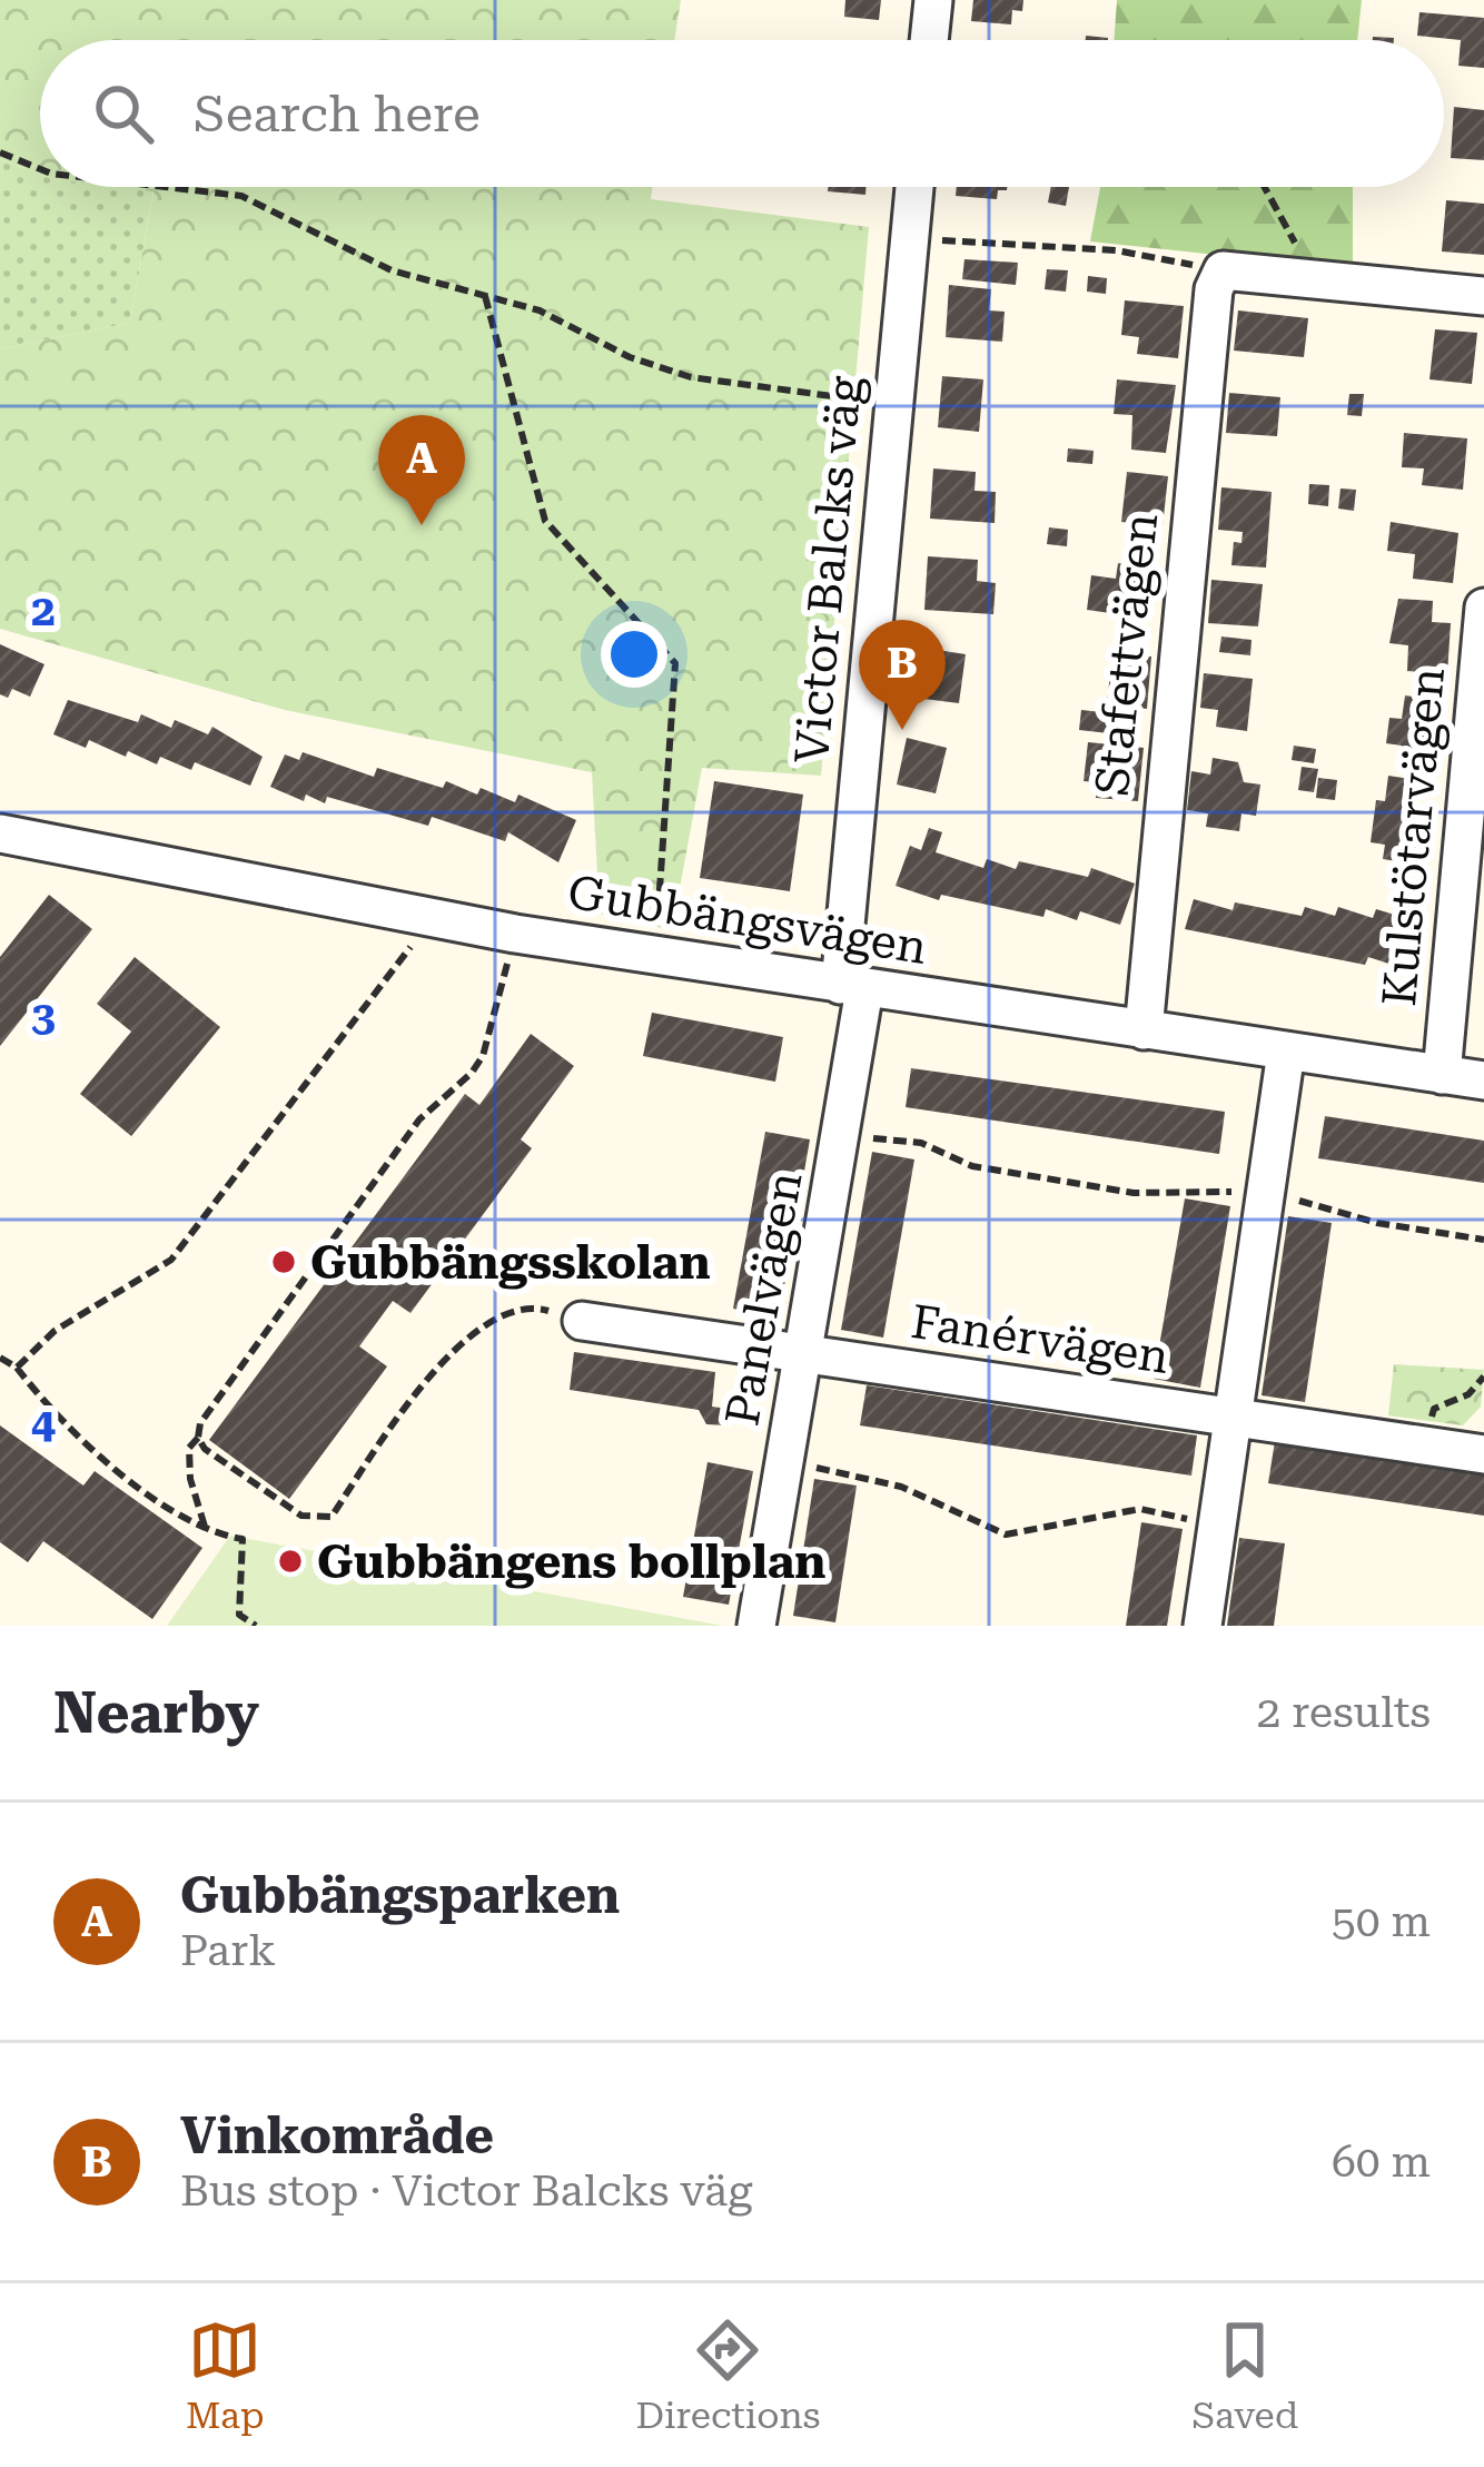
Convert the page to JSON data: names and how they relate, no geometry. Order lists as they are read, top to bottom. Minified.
{"streets":{"street":["Victor Balcks väg","Stafettvägen","Kulstötarvägen","Gubbängsvägen","Panelvägen","Fanérvägen"]},"crossings":[["Victor Balcks väg","Gubbängsvägen"],["Victor Balcks väg","Panelvägen"],["Stafettvägen","Gubbängsvägen"],["Kulstötarvägen","Gubbängsvägen"],["Gubbängsvägen","Panelvägen"],["Panelvägen","Fanérvägen"]],"places":["Gubbängsskolan","Gubbängens bollplan"],"page":{"search":"Search here","pins":["A","B"],"heading":["Nearby","2 results"],"list":[{"mark":"A","name":"Gubbängsparken","note":"Park","value":"50 m"},{"mark":"B","name":"Vinkområde","note":"Bus stop · Victor Balcks väg","value":"60 m"}],"nav":["Map","Directions","Saved"]},"grid":{"rows":["2","3","4"]}}
